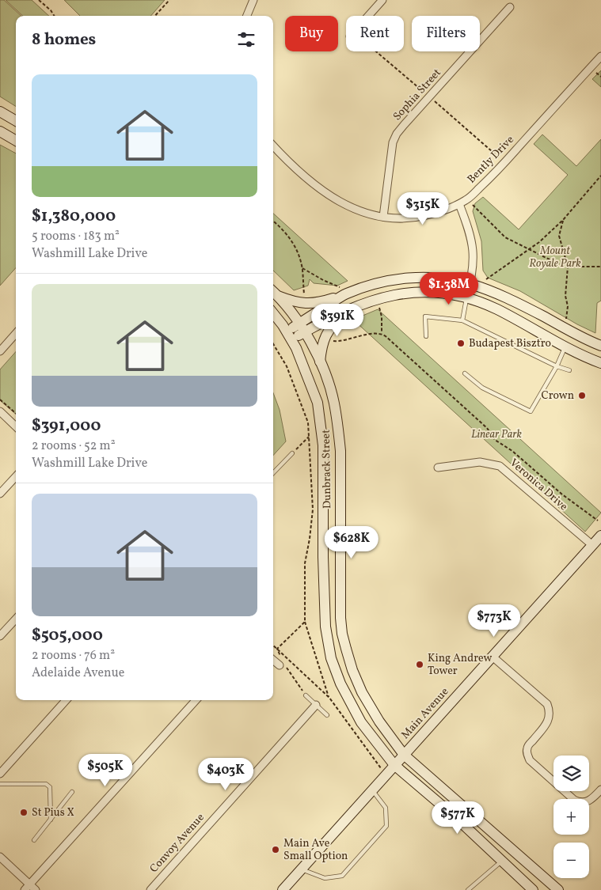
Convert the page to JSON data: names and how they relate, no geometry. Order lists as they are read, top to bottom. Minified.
{"streets":{"main road":["Dunbrack Street","Main Avenue"],"street":["Sophia Street","Bently Drive","Veronica Drive","Convoy Avenue"]},"crossings":[["Sophia Street","Bently Drive"],["Dunbrack Street","Main Avenue"],["Veronica Drive","Main Avenue"]],"parks":["Mount Royale Park","Linear Park"],"places":["Budapest Bisztro","Crown","King Andrew Tower","St Pius X","Main Ave Small Option"],"page":{"chip":["Buy","Rent","Filters"],"heading":"8 homes","list":[{"name":"$1,380,000","note":"5 rooms · 183 m² · Washmill Lake Drive"},{"name":"$391,000","note":"2 rooms · 52 m² · Washmill Lake Drive"},{"name":"$505,000","note":"2 rooms · 76 m² · Adelaide Avenue"}],"price":["$315K","$1.38M","$391K","$628K","$773K","$505K","$403K","$577K"],"map_buttons":["+","−"]}}
